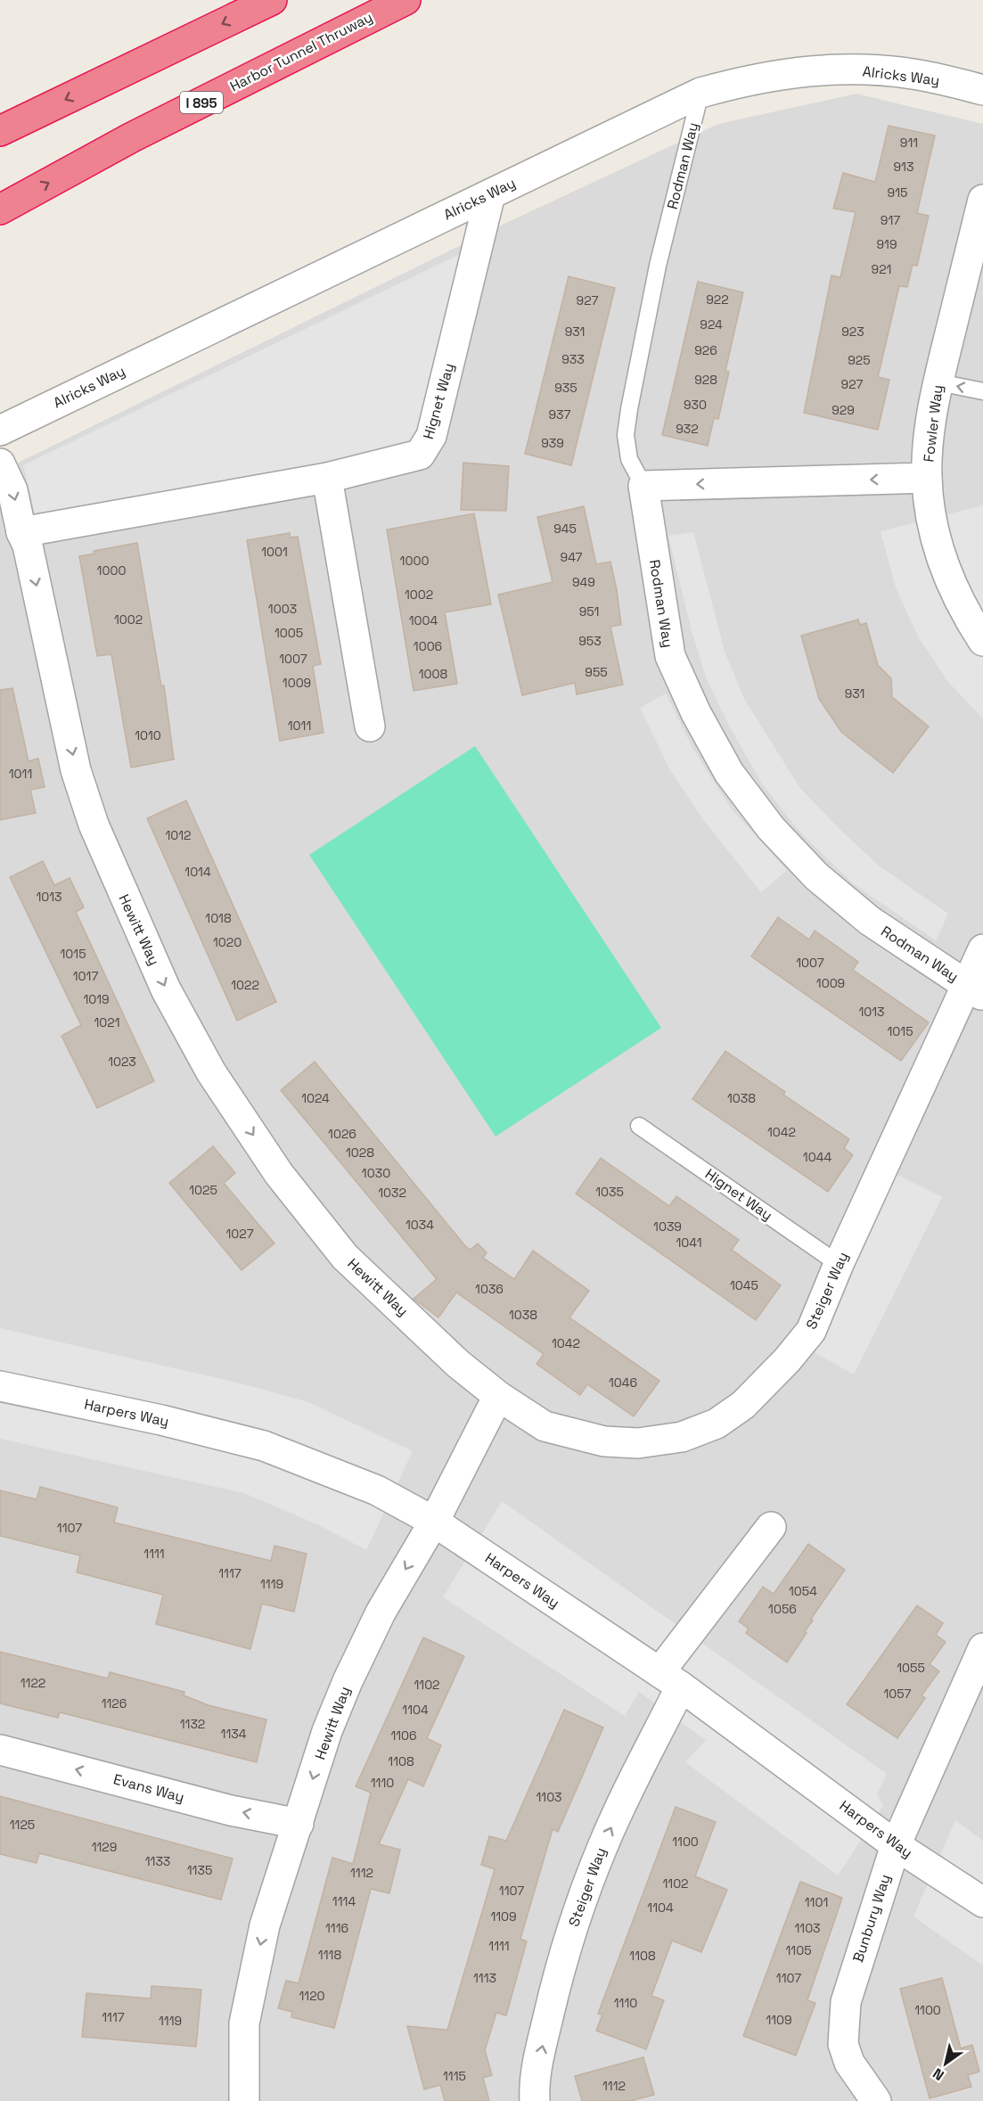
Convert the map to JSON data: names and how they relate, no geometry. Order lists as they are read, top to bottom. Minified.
{"streets":{"highway":["Harbor Tunnel Thruway","I 895"],"street":["Alricks Way","Rodman Way","Hignet Way","Fowler Way","Hewitt Way","Steiger Way","Harpers Way","Evans Way","Bunbury Way"]},"crossings":[["Alricks Way","Rodman Way"],["Alricks Way","Hignet Way"],["Rodman Way","Steiger Way"],["Hignet Way","Hewitt Way"],["Hignet Way","Steiger Way"],["Hewitt Way","Steiger Way"],["Hewitt Way","Harpers Way"],["Hewitt Way","Evans Way"],["Steiger Way","Harpers Way"],["Harpers Way","Bunbury Way"]],"one_way":["Hewitt Way","Evans Way"],"house_numbers":["911","913","915","917","919","921","922","927","924","931","923","926","933","925","928","927","935","930","929","937","932","939","945","1001","947","1000","1000","949","1002","1003","951","1002","1004","1005","953","1006","1007","955","1008","1009","931","1011","1010","1011","1012","1014","1013","1018","1020","1015","1007","1017","1009","1022","1019","1013","1021","1015","1023","1024","1038","1042","1026","1028","1044","1030","1025","1035","1032","1034","1039","1027","1041","1045","1036","1038","1042","1046","1107","1111","1117","1119","1054","1056","1055","1122","1102","1057","1126","1104","1132","1134","1106","1108","1110","1103","1125","1100","1129","1133","1135","1112","1102","1107","1114","1101","1104","1109","1116","1103","1111","1105","1118","1108","1113","1107","1120","1110","1100","1117","1109","1119","1115","1112"],"north":"bottom left"}
